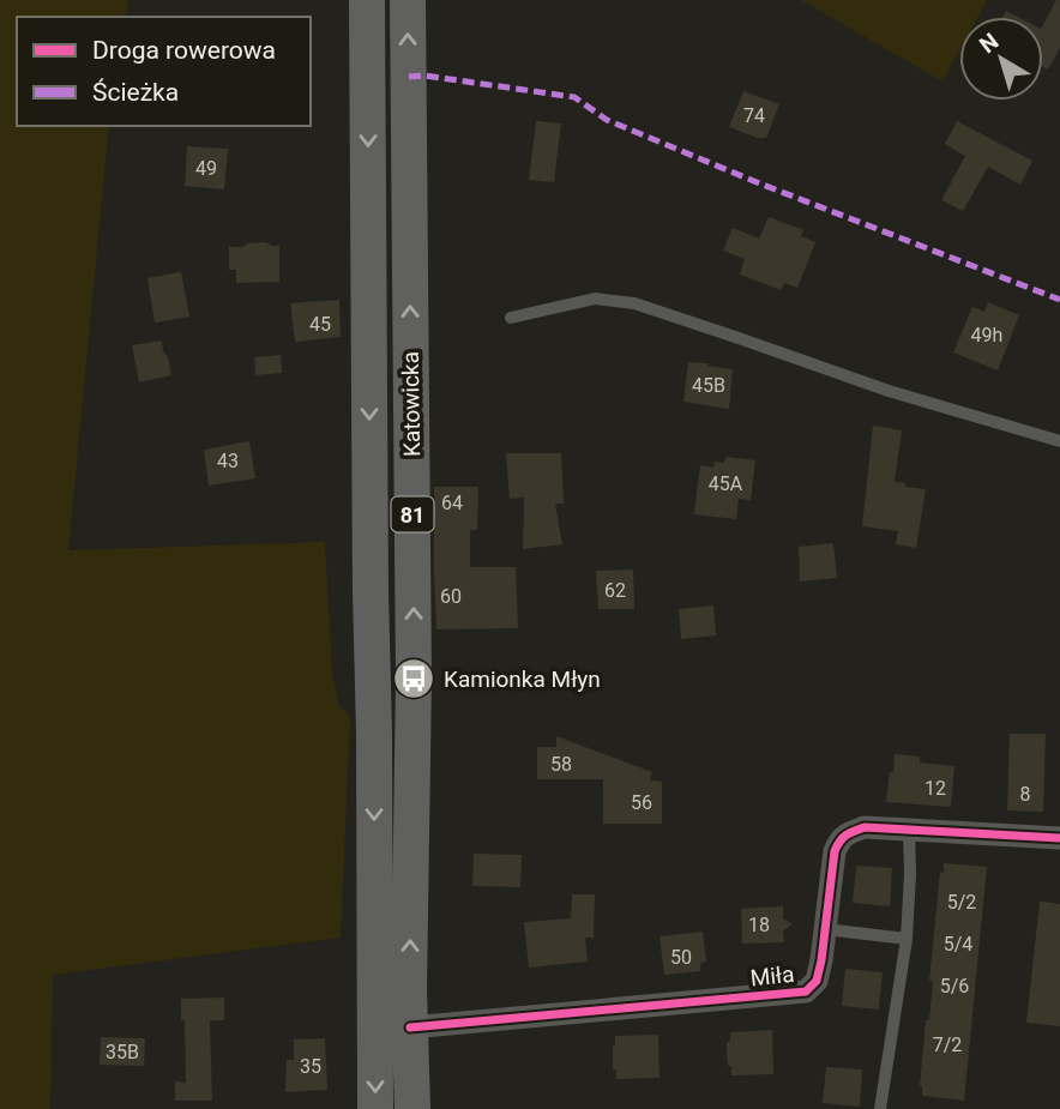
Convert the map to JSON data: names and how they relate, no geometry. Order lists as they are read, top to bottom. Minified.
{"streets":{"main road":["Katowicka","81"],"street":["Miła"]},"crossings":[["Katowicka","Miła"]],"places":{"bus stop":["Kamionka Młyn"]},"house_numbers":["74","49","45","49h","45B","43","45A","64","62","60","58","12","8","56","5/2","18","5/4","50","5/6","7/2","35B","35"],"legend":["Droga rowerowa","Ścieżka"],"north":"top left"}
